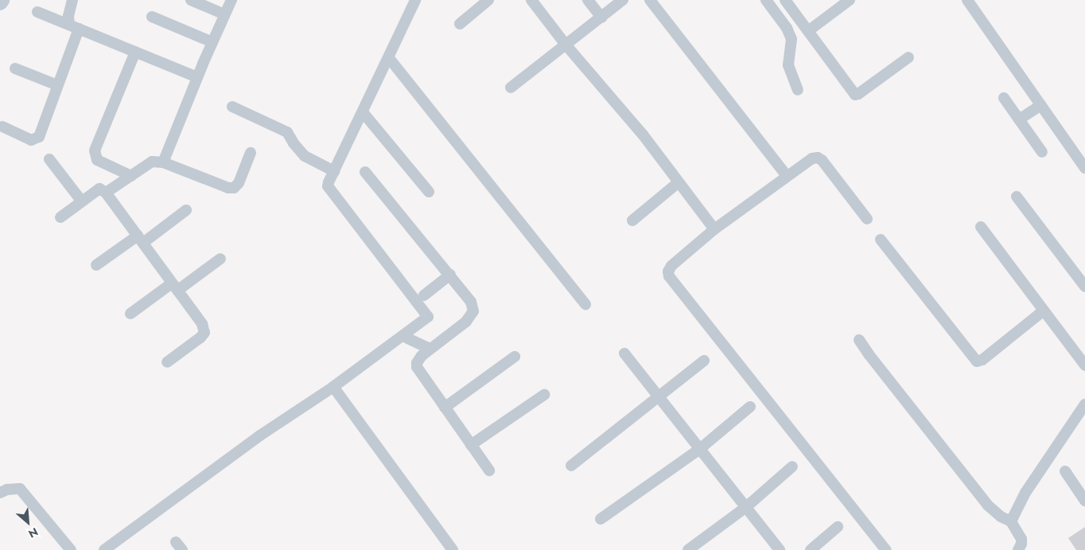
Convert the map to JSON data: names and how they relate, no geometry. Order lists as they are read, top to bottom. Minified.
{"north":"bottom right"}
